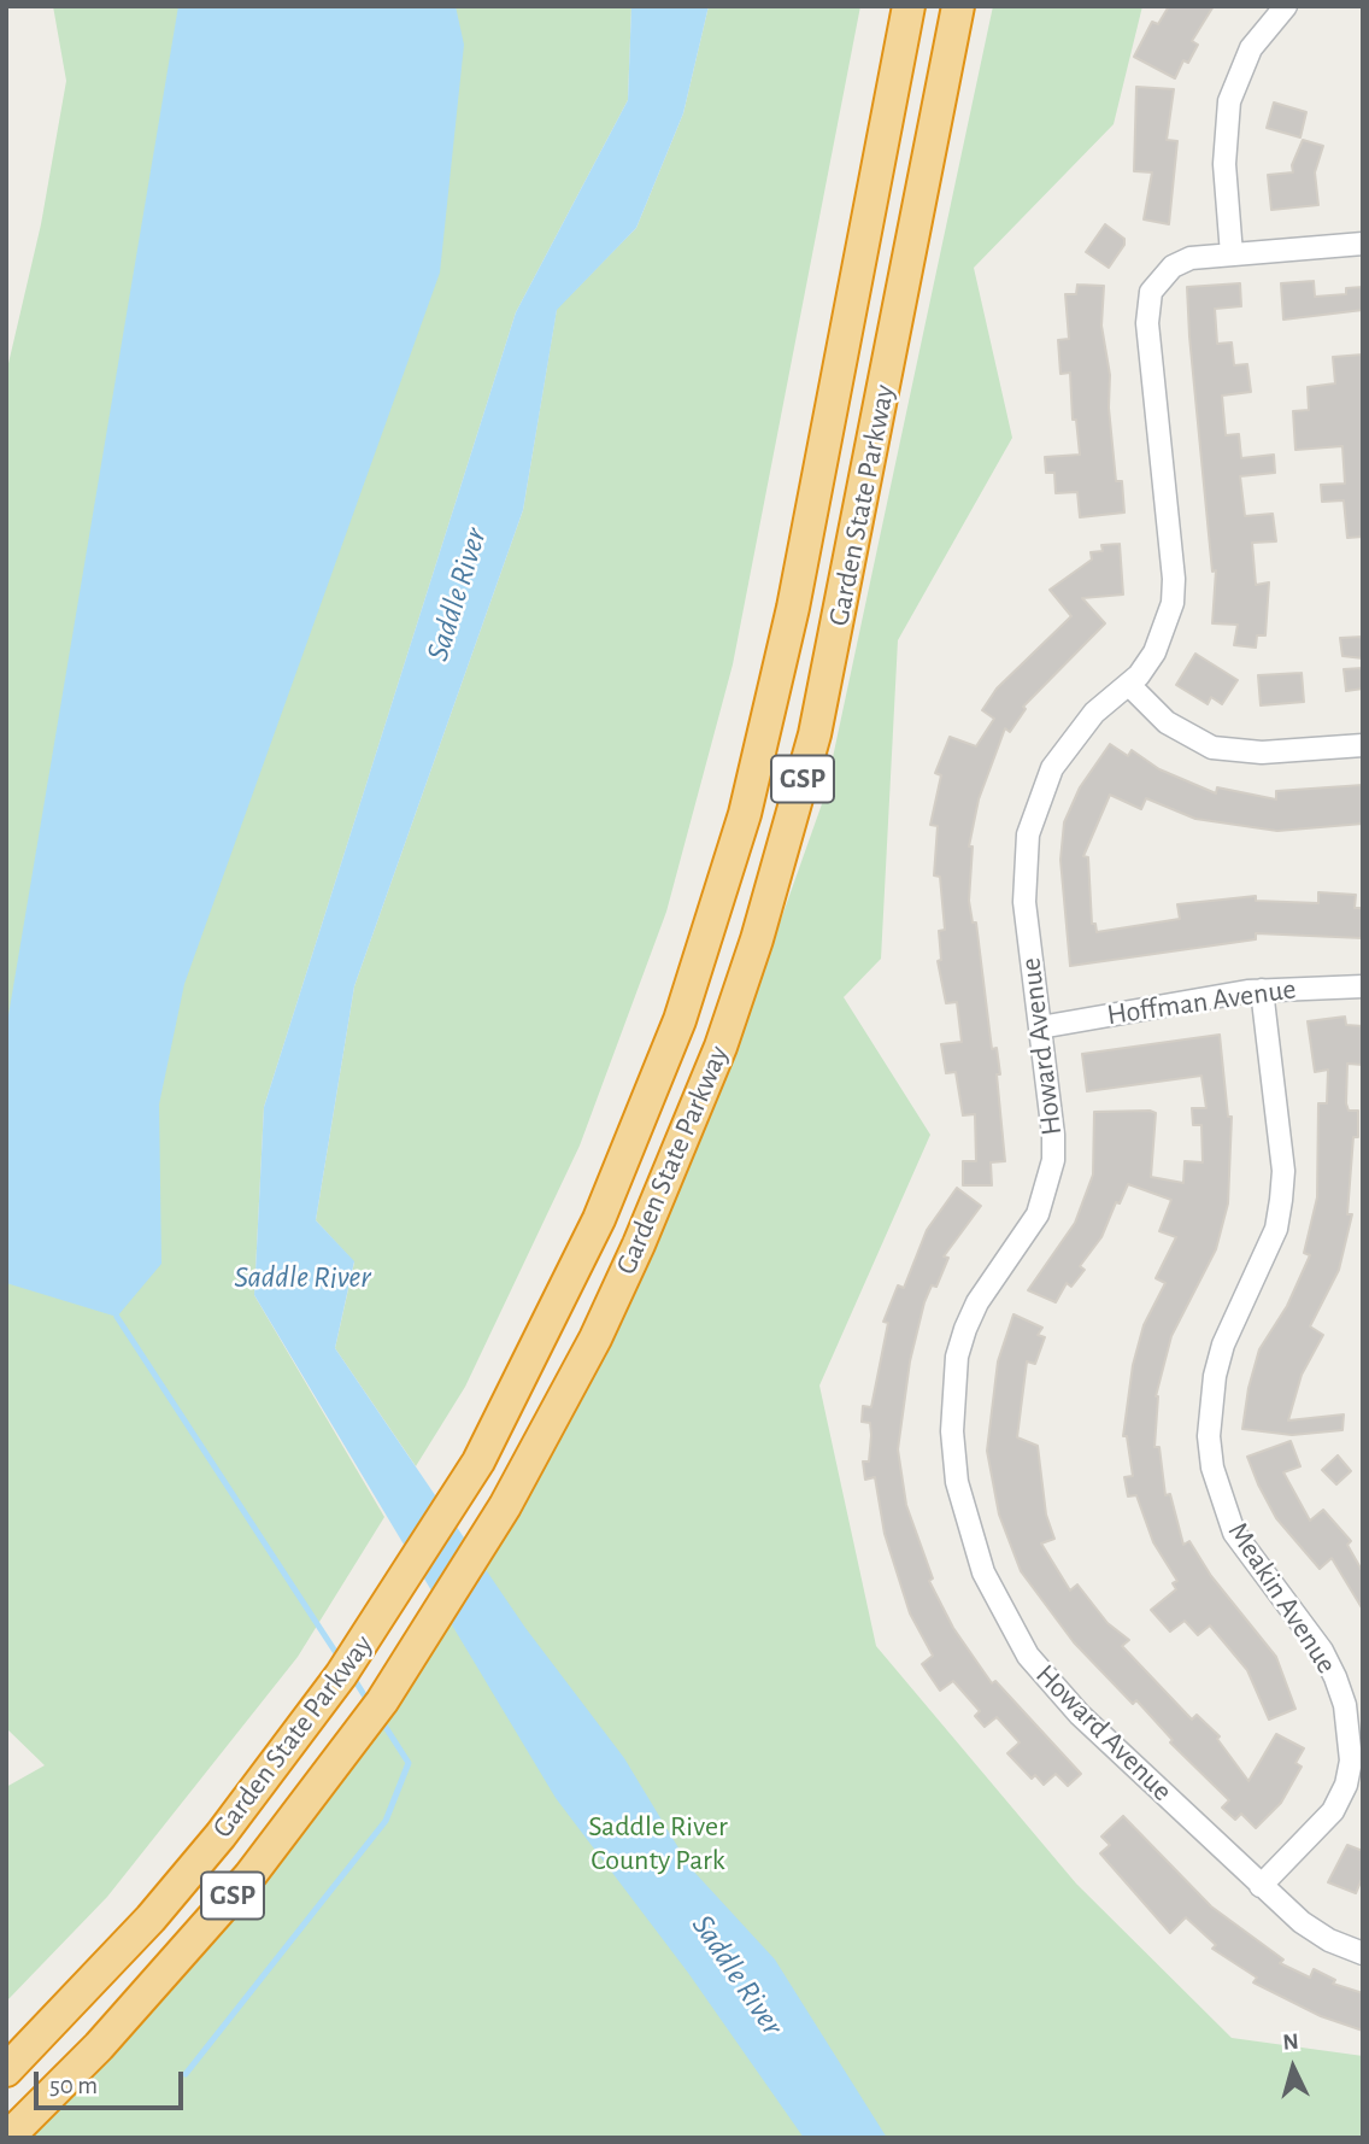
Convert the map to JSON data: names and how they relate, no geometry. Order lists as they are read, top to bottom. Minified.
{"streets":{"highway":["Garden State Parkway","GSP"],"street":["Hoffman Avenue","Howard Avenue","Meakin Avenue"]},"crossings":[["Hoffman Avenue","Howard Avenue"],["Hoffman Avenue","Meakin Avenue"],["Howard Avenue","Meakin Avenue"]],"water":["Saddle River"],"parks":["Saddle River County Park"],"scale_bar":"50 m","north":"top"}
